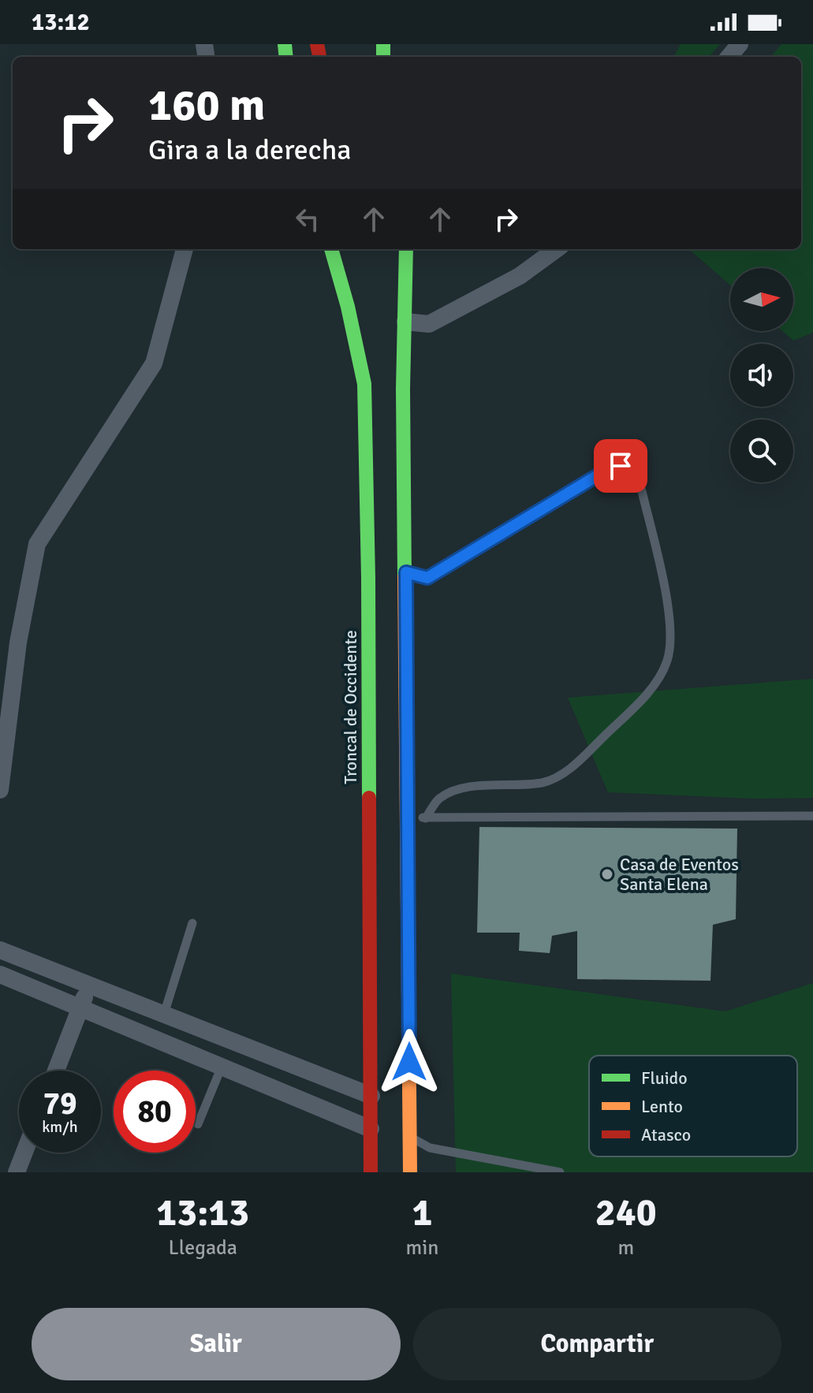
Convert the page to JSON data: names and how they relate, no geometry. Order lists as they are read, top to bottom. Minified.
{"streets":{"highway":["Troncal de Occidente"]},"places":["Casa de Eventos Santa Elena"],"legend":["Fluido","Lento","Atasco"],"north":"right","page":{"status":"13:12","turn":["160 m","Gira a la derecha"],"speed":"79 km/h","limit":"80","eta":["13:13","Llegada","1","min","240","m"],"buttons":["Salir","Compartir"]}}
